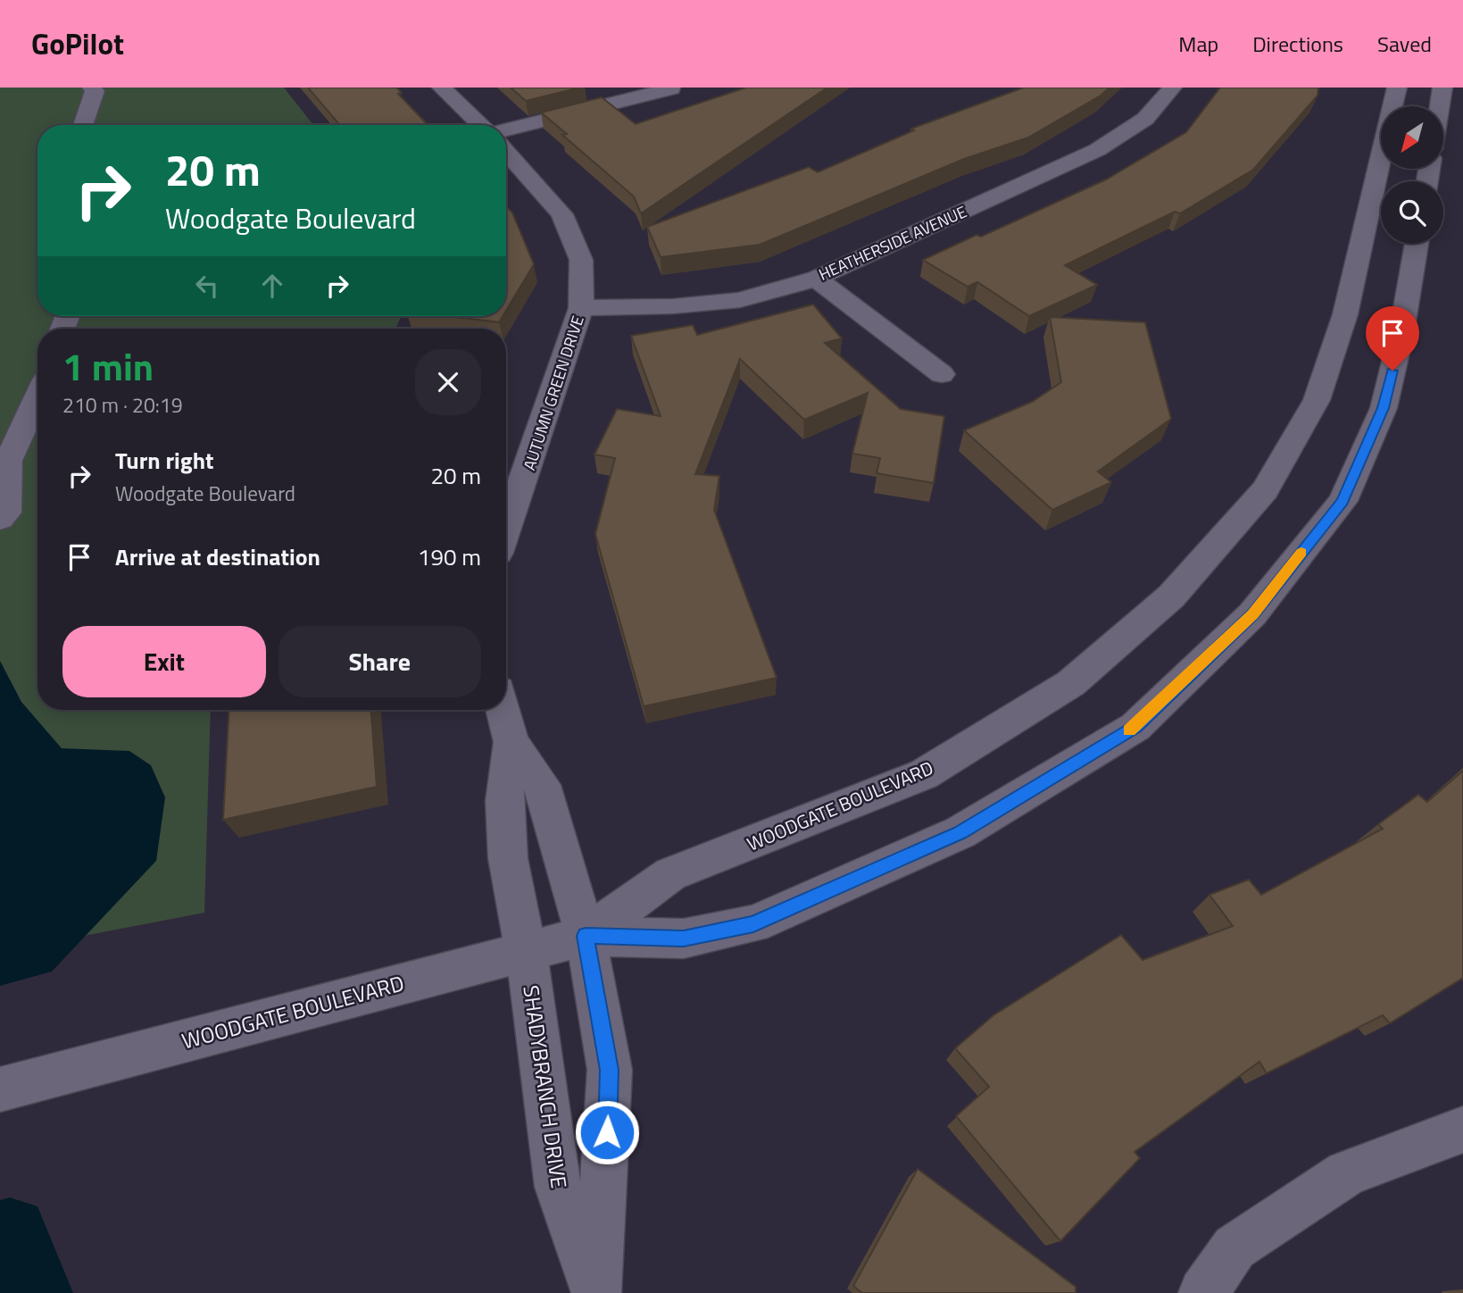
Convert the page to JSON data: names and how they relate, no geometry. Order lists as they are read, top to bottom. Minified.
{"streets":{"street":["HEATHERSIDE AVENUE","AUTUMN GREEN DRIVE","WOODGATE BOULEVARD","SHADYBRANCH DRIVE"]},"crossings":[["HEATHERSIDE AVENUE","AUTUMN GREEN DRIVE"],["WOODGATE BOULEVARD","SHADYBRANCH DRIVE"]],"north":"bottom left","page":{"header":"GoPilot","nav":["Map","Directions","Saved"],"turn":["20 m","Woodgate Boulevard"],"heading":["1 min","210 m · 20:19"],"list":[{"name":"Turn right","note":"Woodgate Boulevard","value":"20 m"},{"name":"Arrive at destination","value":"190 m"}],"buttons":["Exit","Share"]}}
